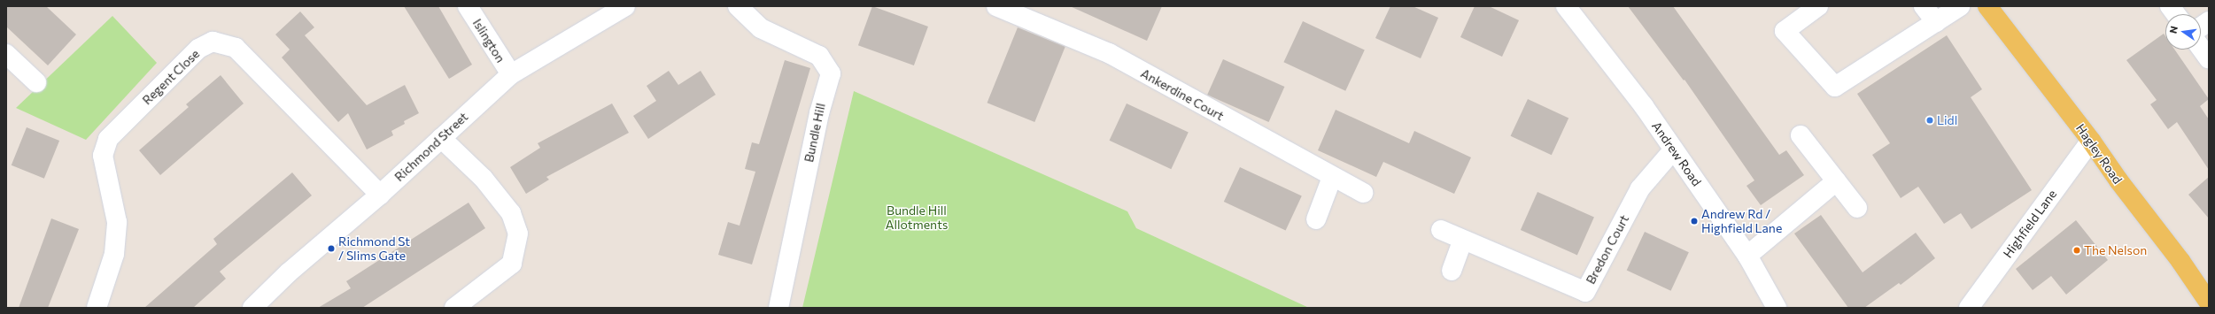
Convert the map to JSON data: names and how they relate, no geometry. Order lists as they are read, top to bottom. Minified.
{"streets":{"main road":["Hagley Road"],"street":["Islington","Regent Close","Ankerdine Court","Bundle Hill","Richmond Street","Andrew Road","Highfield Lane","Bredon Court"]},"crossings":[["Islington","Richmond Street"],["Regent Close","Richmond Street"],["Andrew Road","Bredon Court"],["Hagley Road","Highfield Lane"]],"parks":["Bundle Hill Allotments"],"places":["Lidl","Andrew Rd / Highfield Lane","Richmond St / Slims Gate","The Nelson"],"north":"left"}
